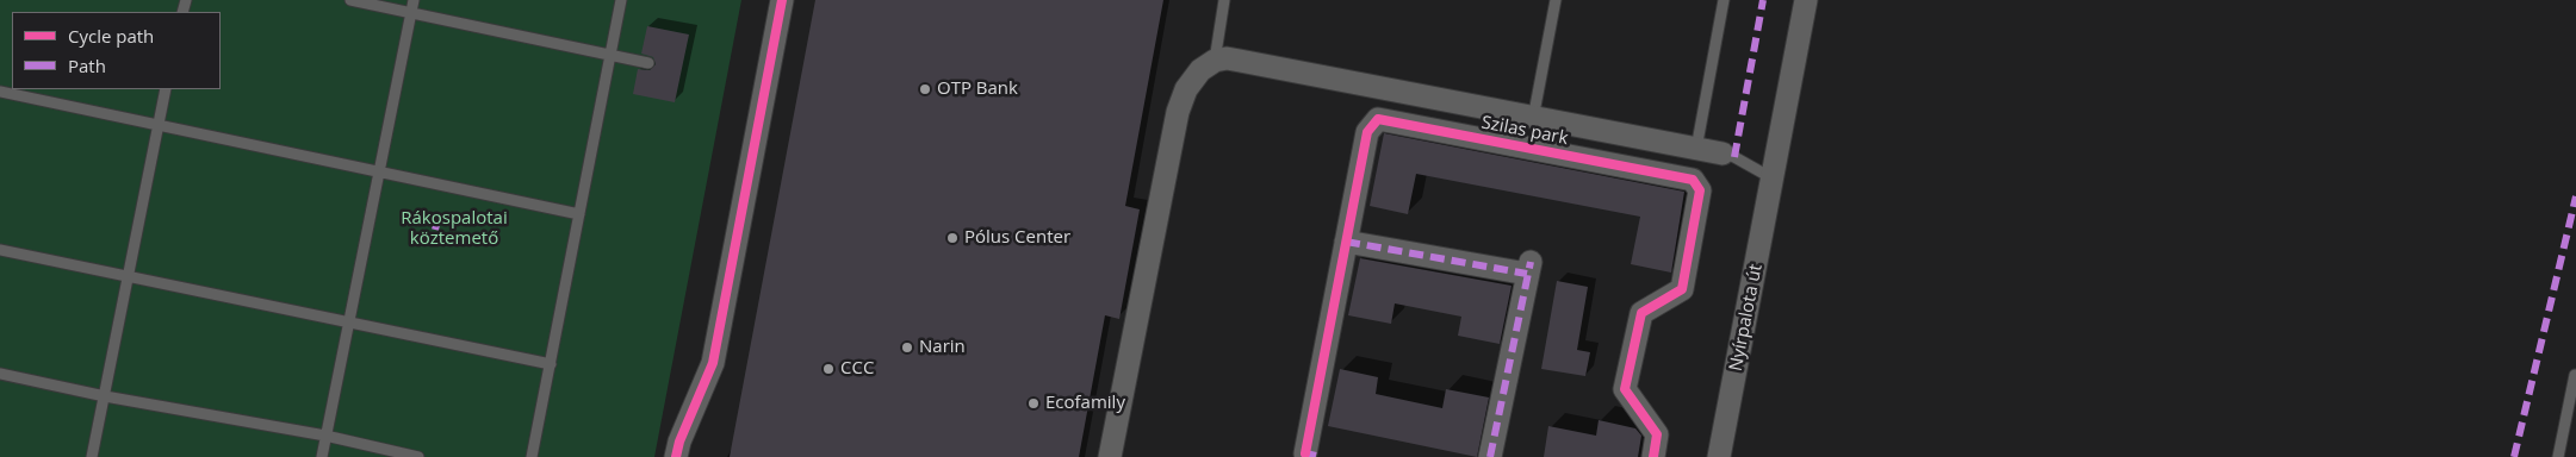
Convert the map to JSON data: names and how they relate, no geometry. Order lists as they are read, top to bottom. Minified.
{"streets":{"street":["Szilas park","Nyírpalota út"]},"parks":["Rákospalotai köztemető"],"places":["OTP Bank","Pólus Center","Narin","CCC","Ecofamily"],"legend":["Cycle path","Path"]}
